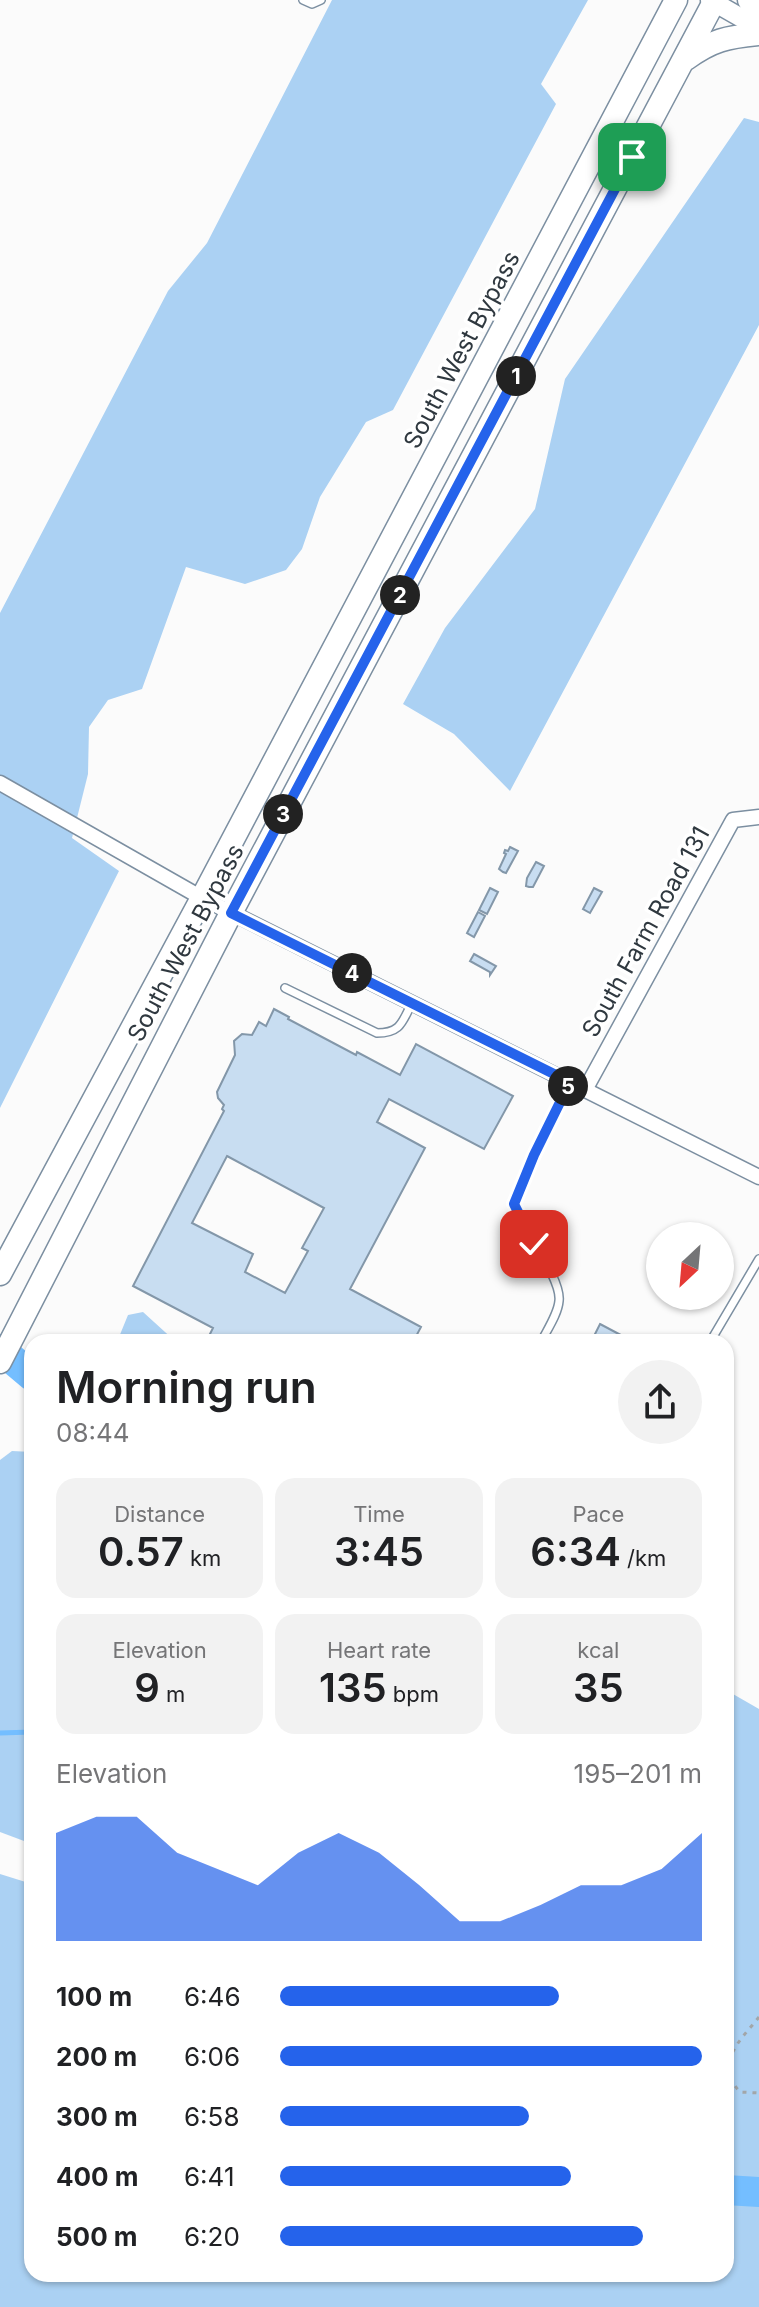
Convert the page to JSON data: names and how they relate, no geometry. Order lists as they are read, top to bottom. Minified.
{"streets":{"main road":["South West Bypass"],"street":["South Farm Road 131"]},"north":"bottom left","page":{"pins":["1","2","3","4","5"],"heading":["Morning run","08:44"],"stats":[["Distance","0.57 km"],["Time","3:45"],["Pace","6:34 /km"],["Elevation","9 m"],["Heart rate","135 bpm"],["kcal","35"]],"chart":["Elevation","195–201 m"],"list":[{"name":"100 m","note":"6:46"},{"name":"200 m","note":"6:06"},{"name":"300 m","note":"6:58"},{"name":"400 m","note":"6:41"},{"name":"500 m","note":"6:20"}]}}
